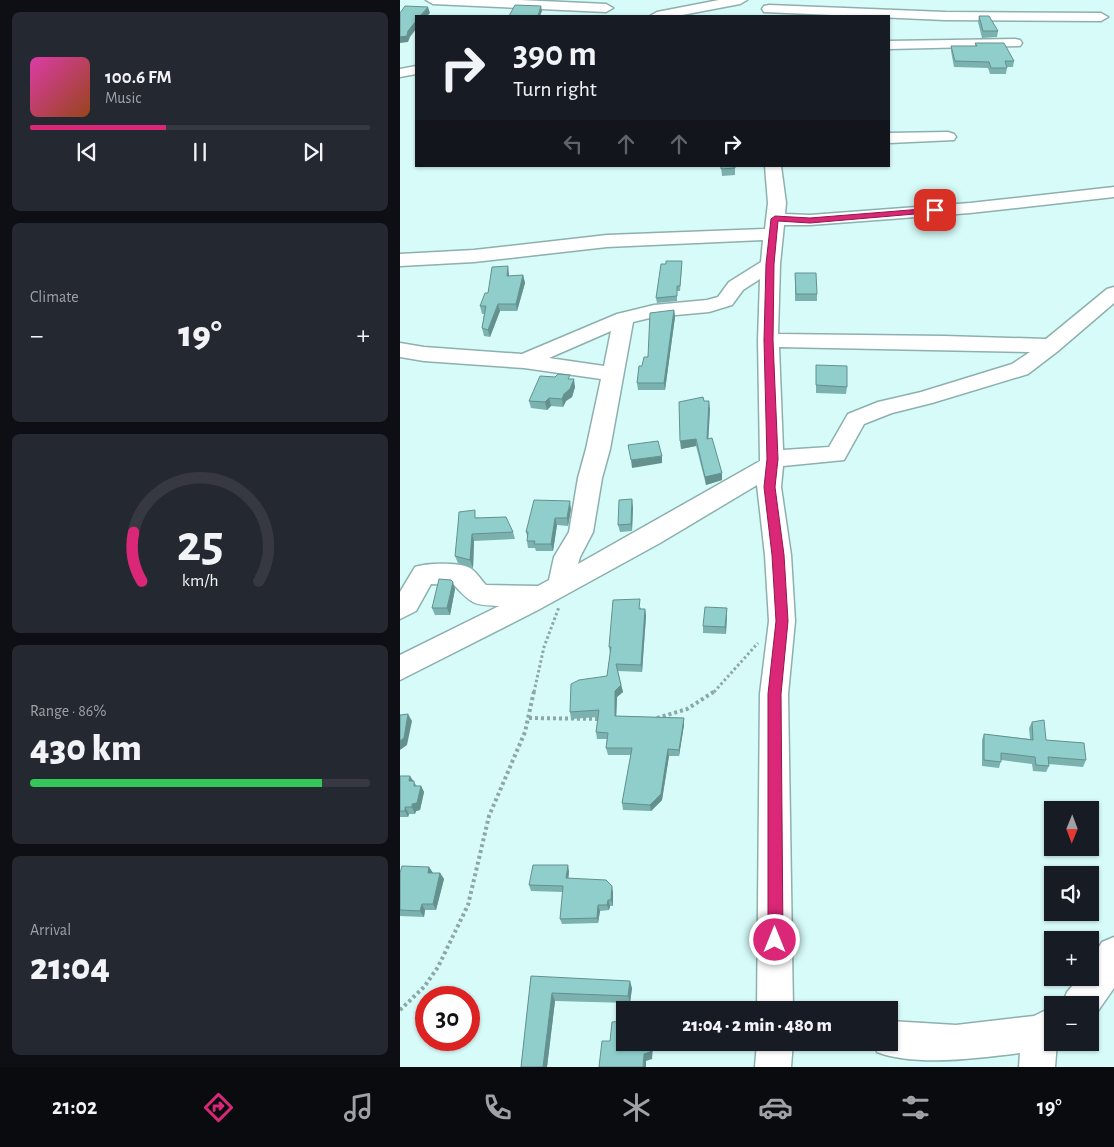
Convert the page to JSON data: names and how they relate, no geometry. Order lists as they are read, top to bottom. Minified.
{"north":"bottom","page":{"turn":["390 m","Turn right"],"song":["100.6 FM","Music"],"tile":["Climate",["Range · 86%","430 km"],["Arrival","21:04"]],"heat":["−","19°","+"],"map_buttons":["+","−"],"limit":"30","trip":"21:04 · 2 min · 480 m","tabs":["21:02","19°"],"gauge":["25","km/h"]}}
